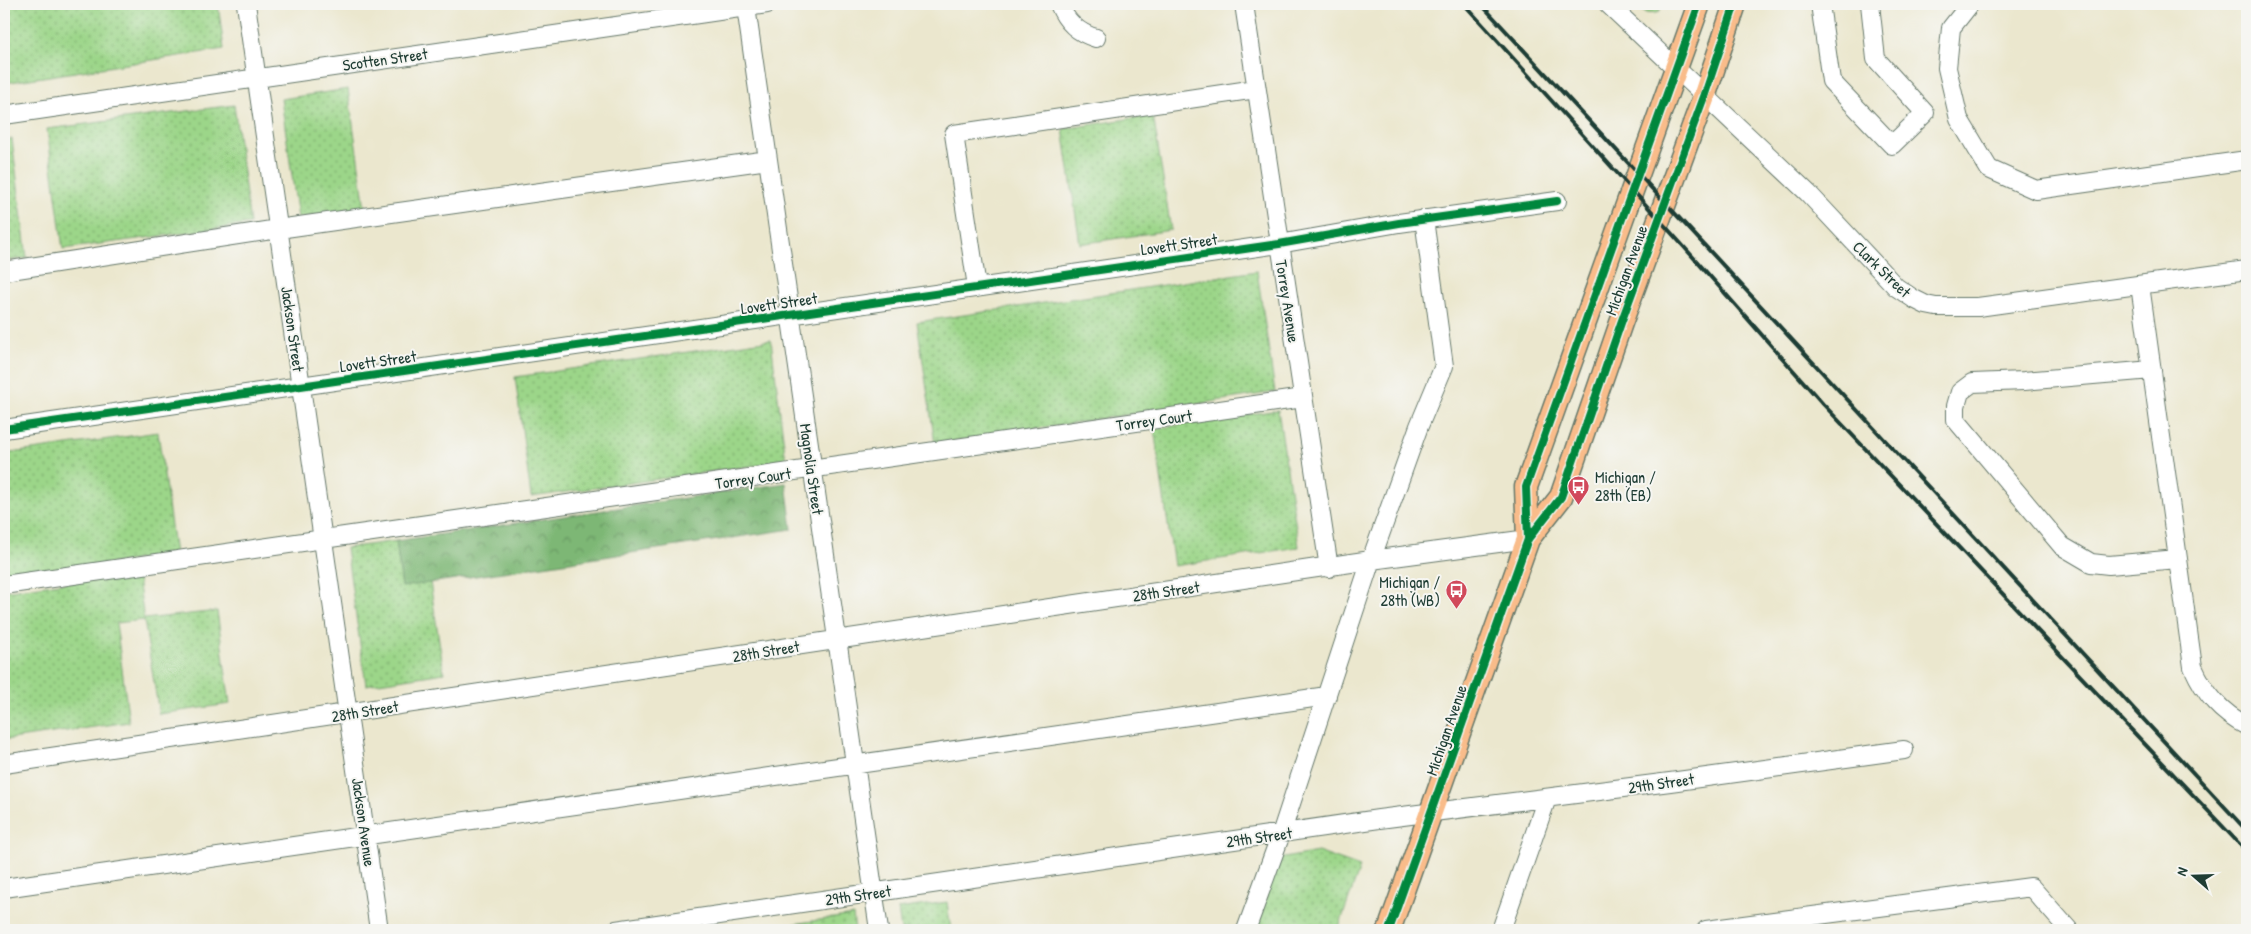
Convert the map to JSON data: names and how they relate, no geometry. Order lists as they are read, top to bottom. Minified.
{"streets":{"main road":["Michigan Avenue"],"street":["Scotten Street","Lovett Street","Clark Street","Torrey Avenue","Jackson Street","Torrey Court","Magnolia Street","28th Street","29th Street","Jackson Avenue"]},"crossings":[["Scotten Street","Jackson Street"],["Scotten Street","Magnolia Street"],["Lovett Street","Torrey Avenue"],["Lovett Street","Jackson Street"],["Lovett Street","Magnolia Street"],["Clark Street","Michigan Avenue"],["Michigan Avenue","28th Street"],["Michigan Avenue","29th Street"],["Torrey Avenue","Torrey Court"],["Torrey Avenue","28th Street"],["Jackson Street","Torrey Court"],["Jackson Street","28th Street"],["Jackson Street","Jackson Avenue"],["Torrey Court","Magnolia Street"],["Magnolia Street","28th Street"],["Magnolia Street","29th Street"],["28th Street","Jackson Avenue"]],"places":{"bus stop":["Michigan / 28th (EB)","Michigan / 28th (WB)"]},"north":"left"}
